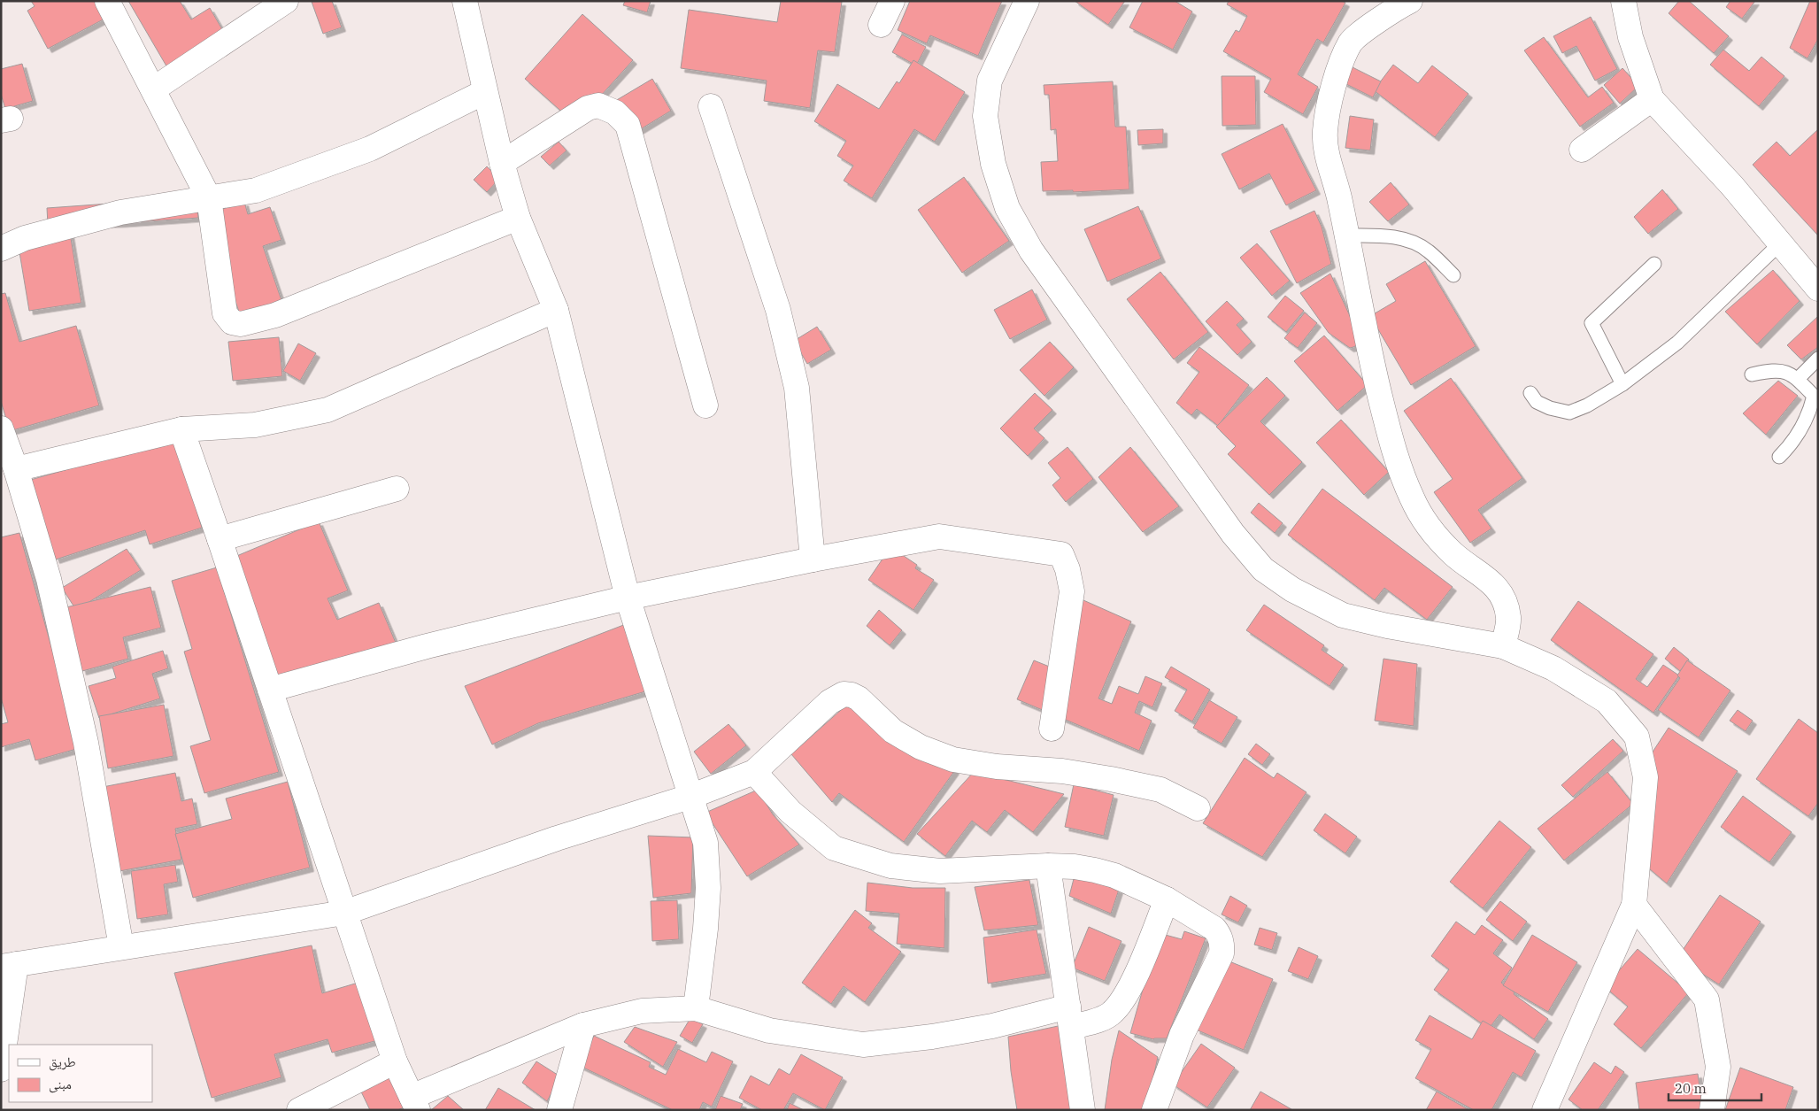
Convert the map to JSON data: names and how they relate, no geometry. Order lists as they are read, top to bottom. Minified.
{"legend":["طريق","مبنى"],"scale_bar":"20 m"}
